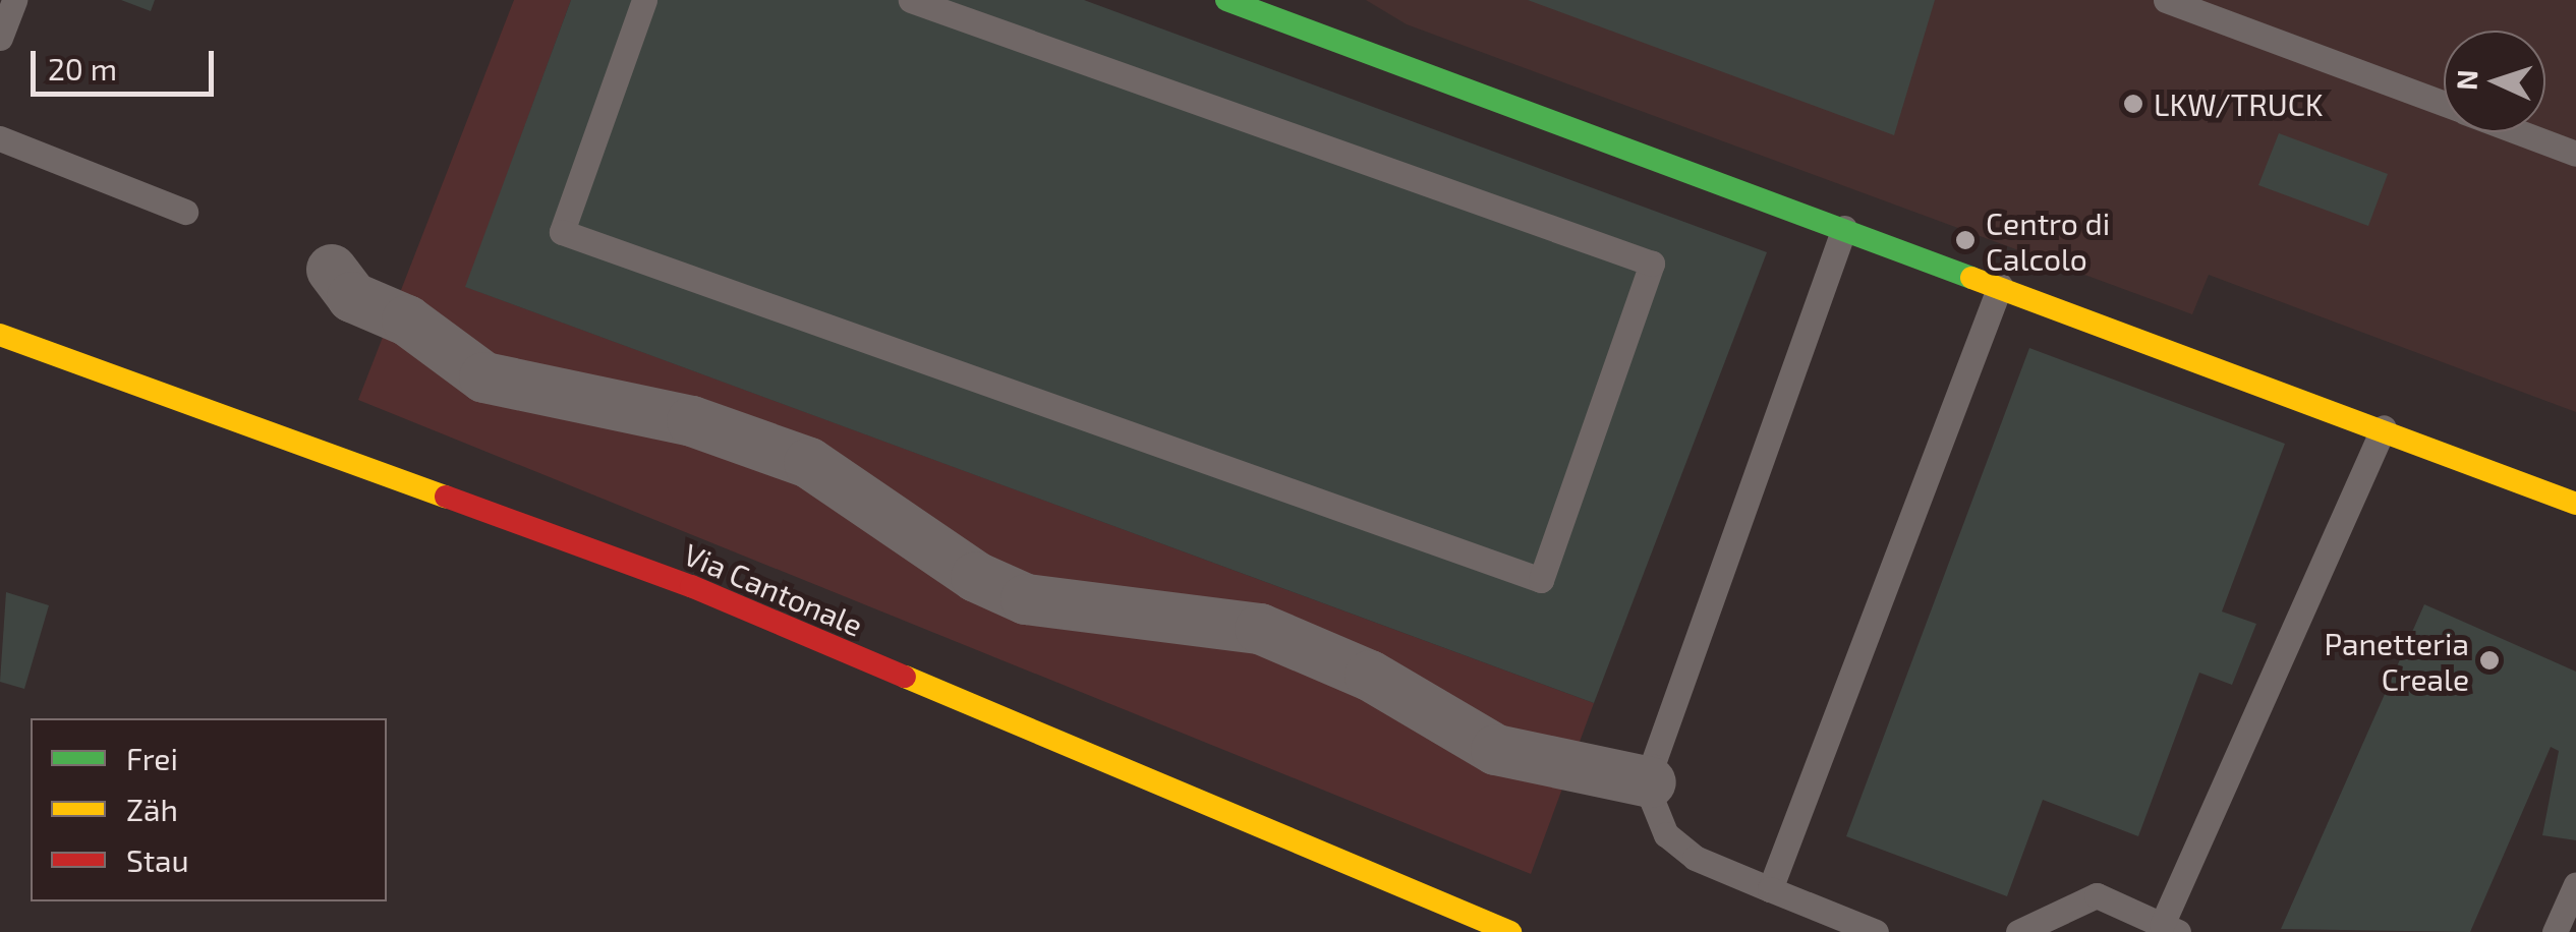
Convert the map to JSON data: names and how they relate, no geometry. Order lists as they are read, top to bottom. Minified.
{"streets":{"main road":["Via Cantonale"]},"places":["LKW/TRUCK","Centro di Calcolo","Panetteria Creale"],"legend":["Frei","Zäh","Stau"],"scale_bar":"20 m","north":"left"}
